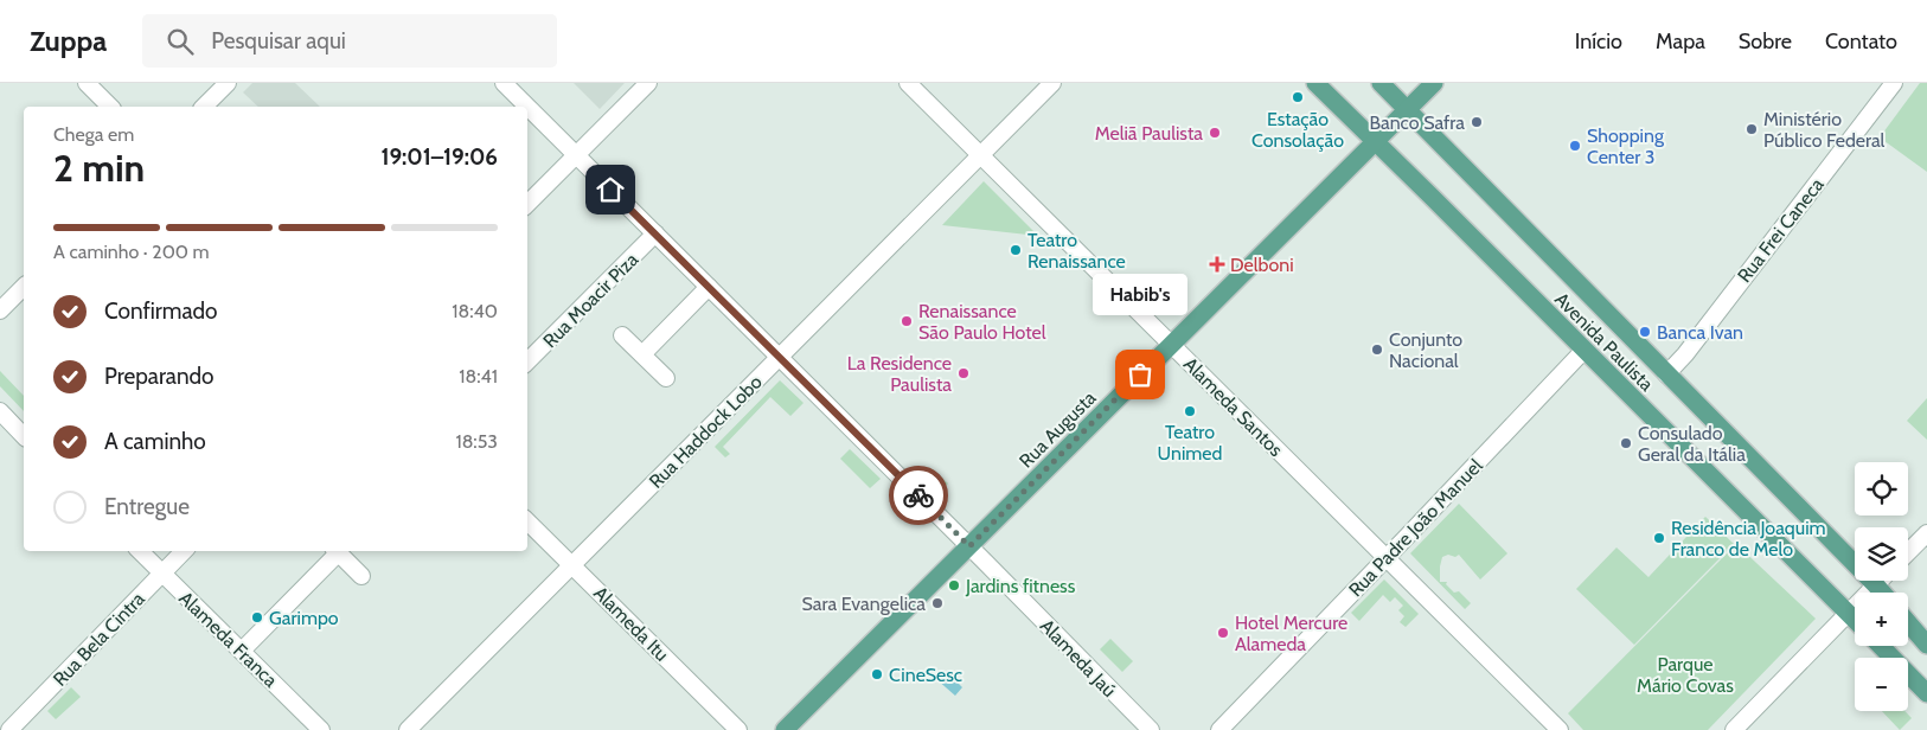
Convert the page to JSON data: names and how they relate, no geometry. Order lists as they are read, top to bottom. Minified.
{"streets":{"main road":["Avenida Paulista","Rua Augusta"],"street":["Rua Frei Caneca","Rua Moacir Piza","Alameda Santos","Rua Haddock Lobo","Rua Padre João Manuel","Alameda Itu","Rua Bela Cintra","Alameda Franca","Alameda Jaú"]},"crossings":[["Rua Frei Caneca","Avenida Paulista"],["Rua Moacir Piza","Alameda Jaú"],["Avenida Paulista","Rua Augusta"],["Avenida Paulista","Rua Padre João Manuel"],["Alameda Santos","Rua Augusta"],["Alameda Santos","Rua Haddock Lobo"],["Alameda Santos","Rua Padre João Manuel"],["Rua Augusta","Alameda Jaú"],["Rua Haddock Lobo","Alameda Itu"],["Rua Haddock Lobo","Alameda Jaú"],["Rua Bela Cintra","Alameda Franca"]],"parks":["Parque Mário Covas"],"places":{"other":["Estação Consolação","Banco Safra","Ministério Público Federal","Meliã Paulista","Shopping Center 3","Teatro Renaissance","Renaissance São Paulo Hotel","Banca Ivan","Conjunto Nacional","La Residence Paulista","Habib's","Teatro Unimed","Consulado Geral da Itália","Residência Joaquim Franco de Melo","Jardins fitness","Sara Evangelica","Garimpo","Hotel Mercure Alameda","CineSesc"],"health":["Delboni"]},"page":{"header":"Zuppa","search":"Pesquisar aqui","nav":["Início","Mapa","Sobre","Contato"],"heading":["2 min","Chega em","19:01–19:06"],"bar":"A caminho · 200 m","bubble":"Habib's","list":[["Confirmado","18:40"],["Preparando","18:41"],["A caminho","18:53"],"Entregue"],"map_buttons":["+","−"]}}
